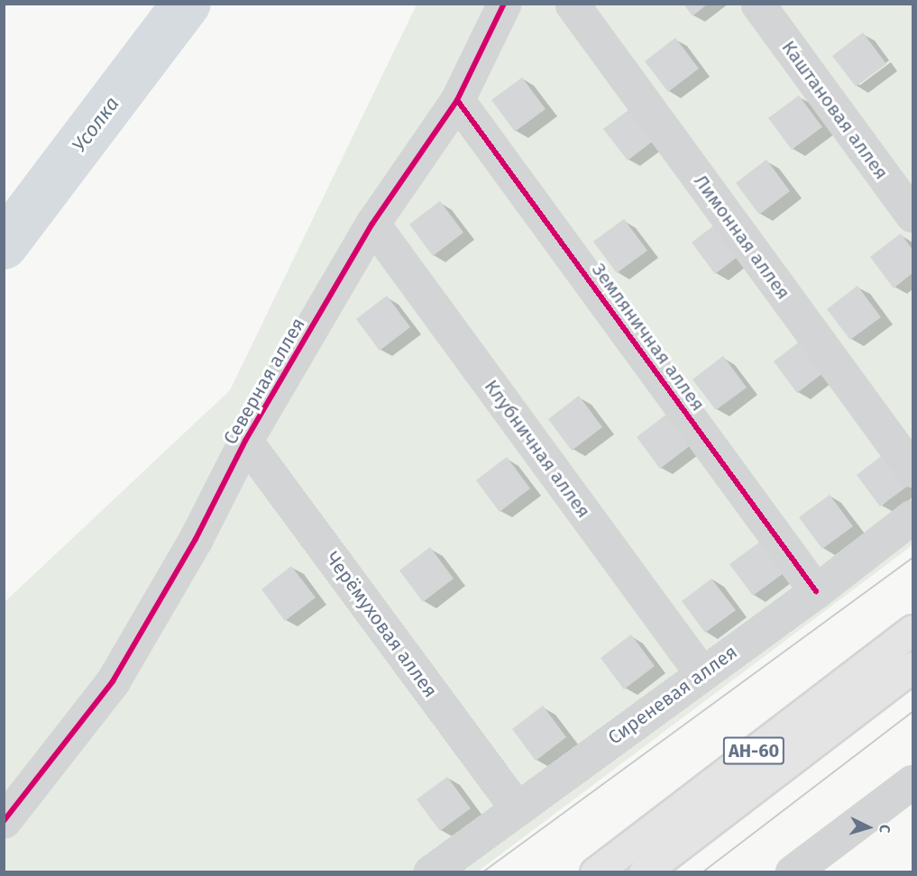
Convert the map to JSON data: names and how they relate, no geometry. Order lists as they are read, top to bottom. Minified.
{"streets":{"main road":["АН-60"],"street":["Каштановая аллея","Лимонная аллея","Земляничная аллея","Северная аллея","Клубничная аллея","Черёмуховая аллея","Сиреневая аллея"]},"crossings":[["Земляничная аллея","Северная аллея"],["Земляничная аллея","Сиреневая аллея"],["Северная аллея","Клубничная аллея"],["Северная аллея","Черёмуховая аллея"],["Клубничная аллея","Сиреневая аллея"],["Черёмуховая аллея","Сиреневая аллея"]],"water":["Усолка"],"north":"right"}
